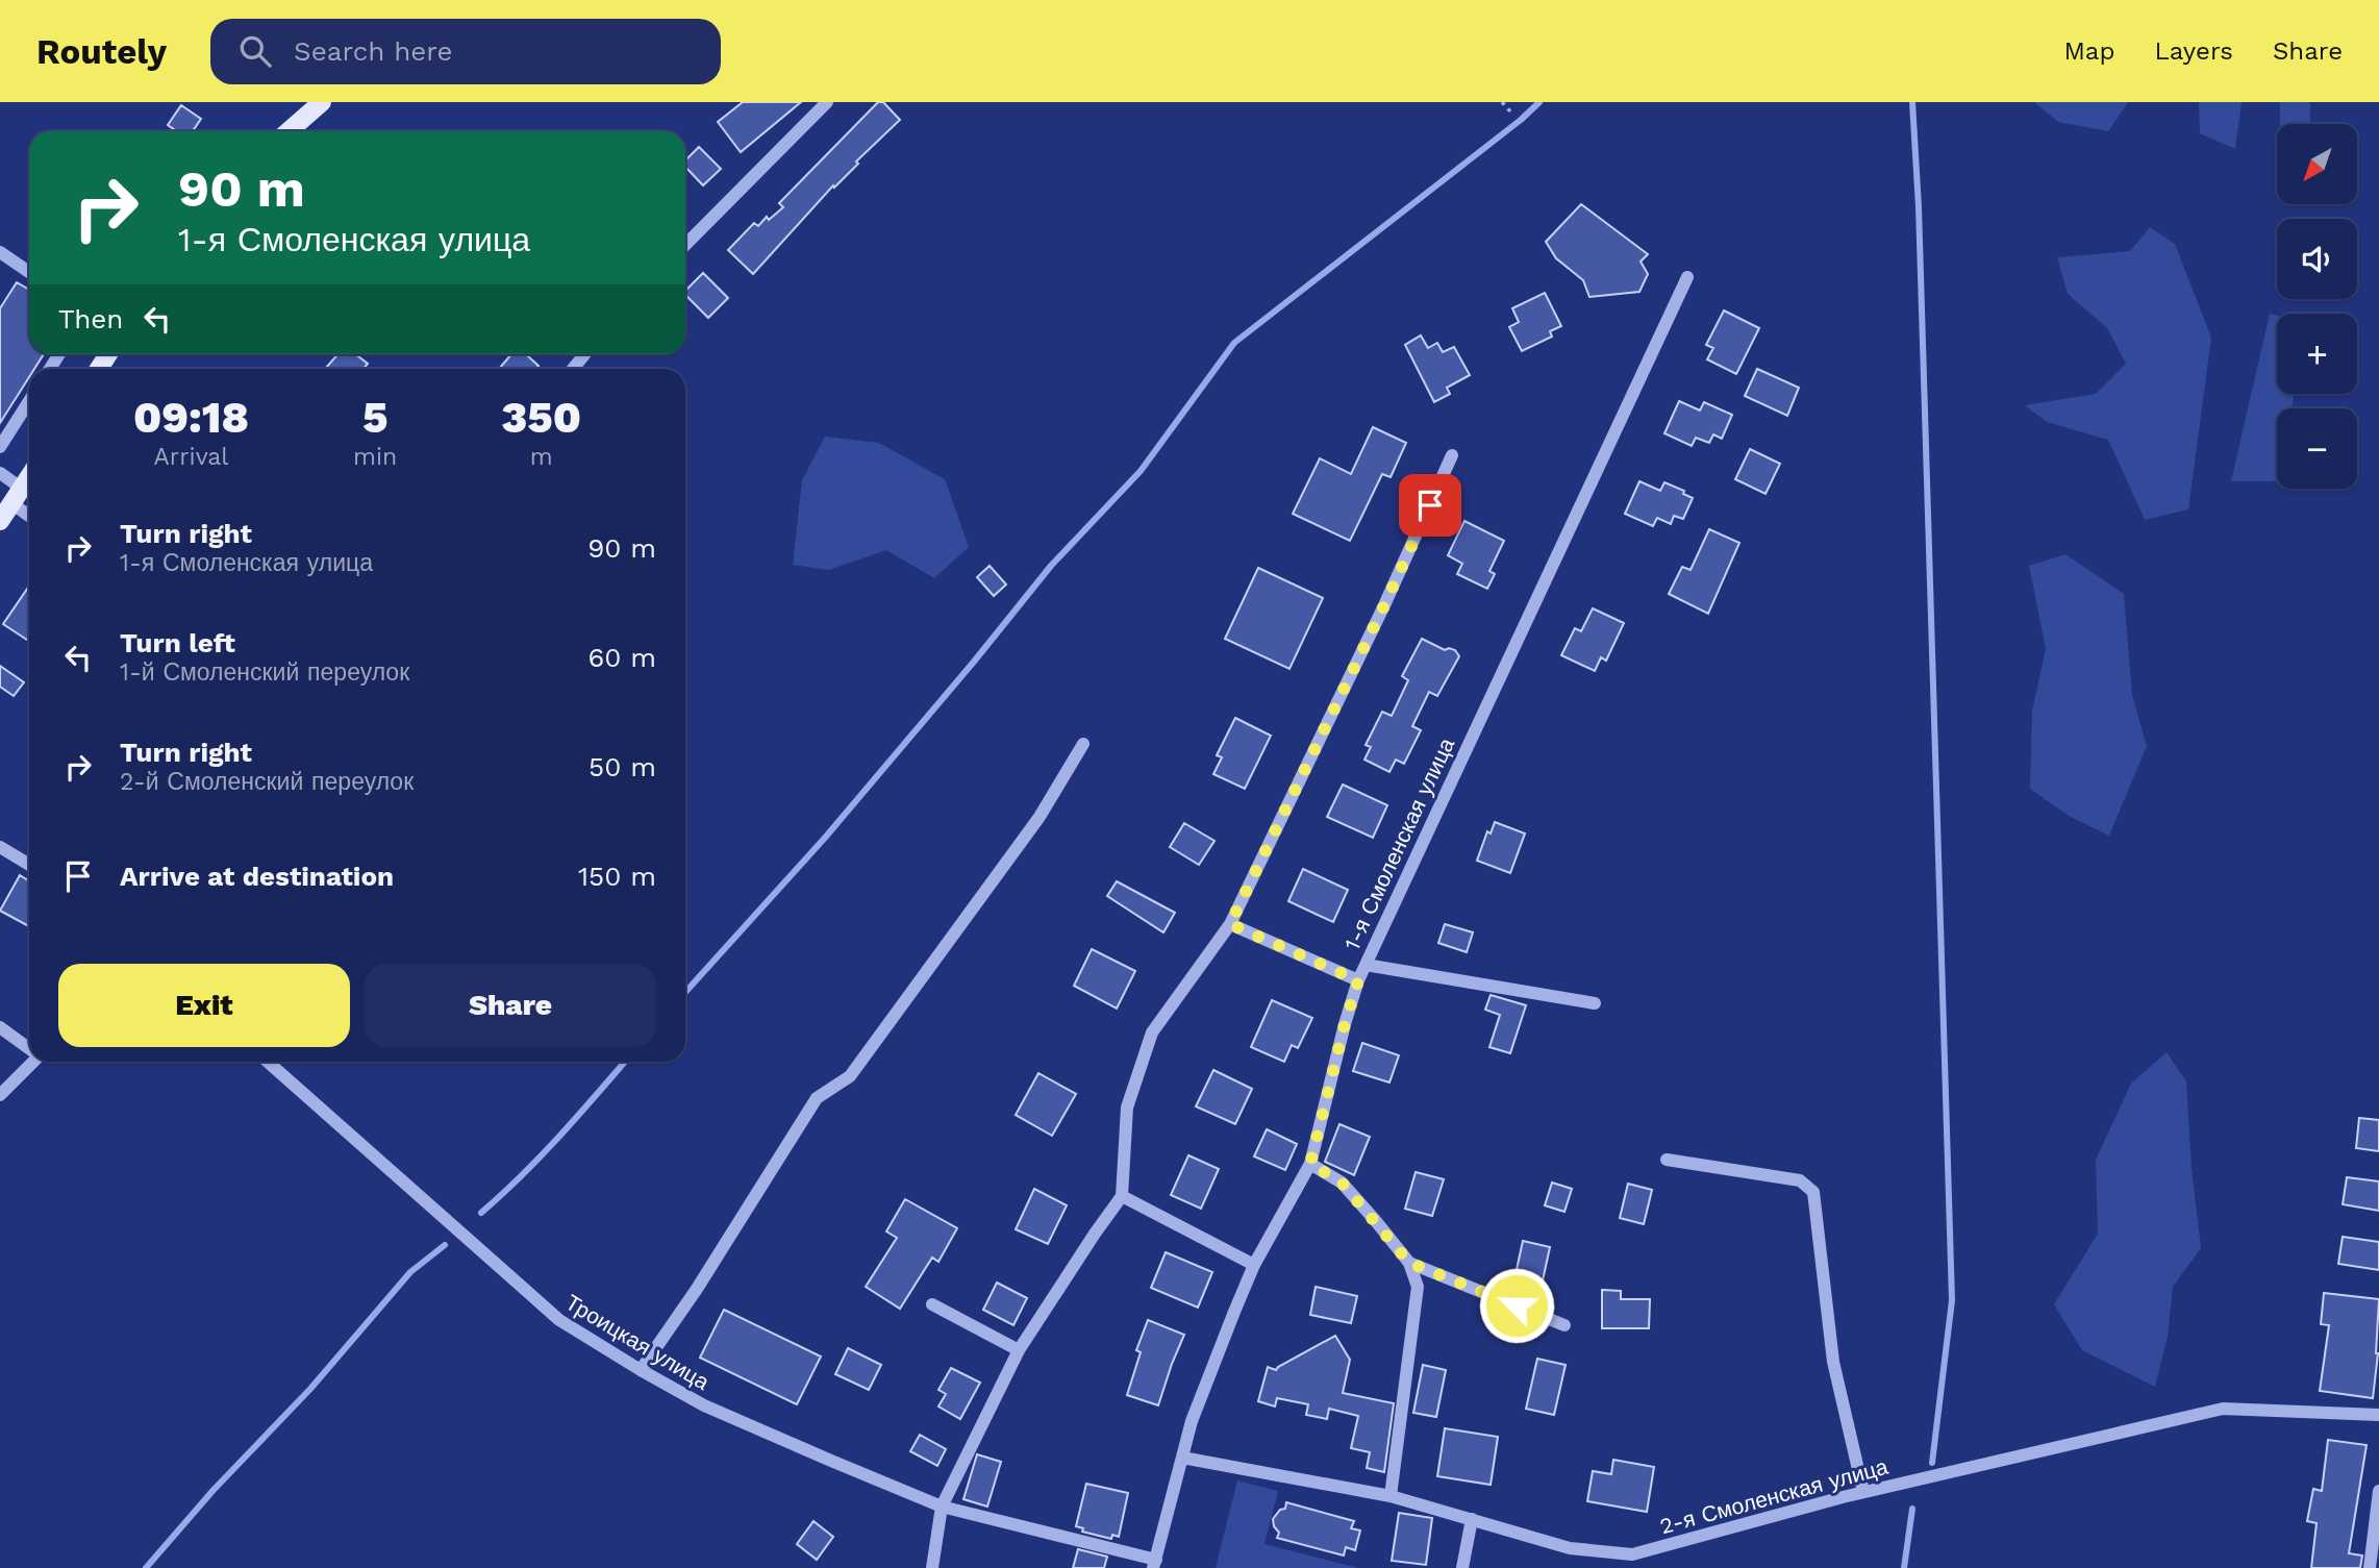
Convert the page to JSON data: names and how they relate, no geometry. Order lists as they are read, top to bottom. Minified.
{"streets":{"street":["1-я Смоленская улица","Троицкая улица","2-я Смоленская улица"]},"crossings":[["1-я Смоленская улица","2-я Смоленская улица"]],"north":"bottom left","page":{"header":"Routely","search":"Search here","nav":["Map","Layers","Share"],"map_buttons":["+","−"],"turn":["90 m","1-я Смоленская улица"],"then":"Then","eta":["09:18","Arrival","5","min","350","m"],"list":[{"name":"Turn right","note":"1-я Смоленская улица","value":"90 m"},{"name":"Turn left","note":"1-й Смоленский переулок","value":"60 m"},{"name":"Turn right","note":"2-й Смоленский переулок","value":"50 m"},{"name":"Arrive at destination","value":"150 m"}],"buttons":["Exit","Share"]}}
